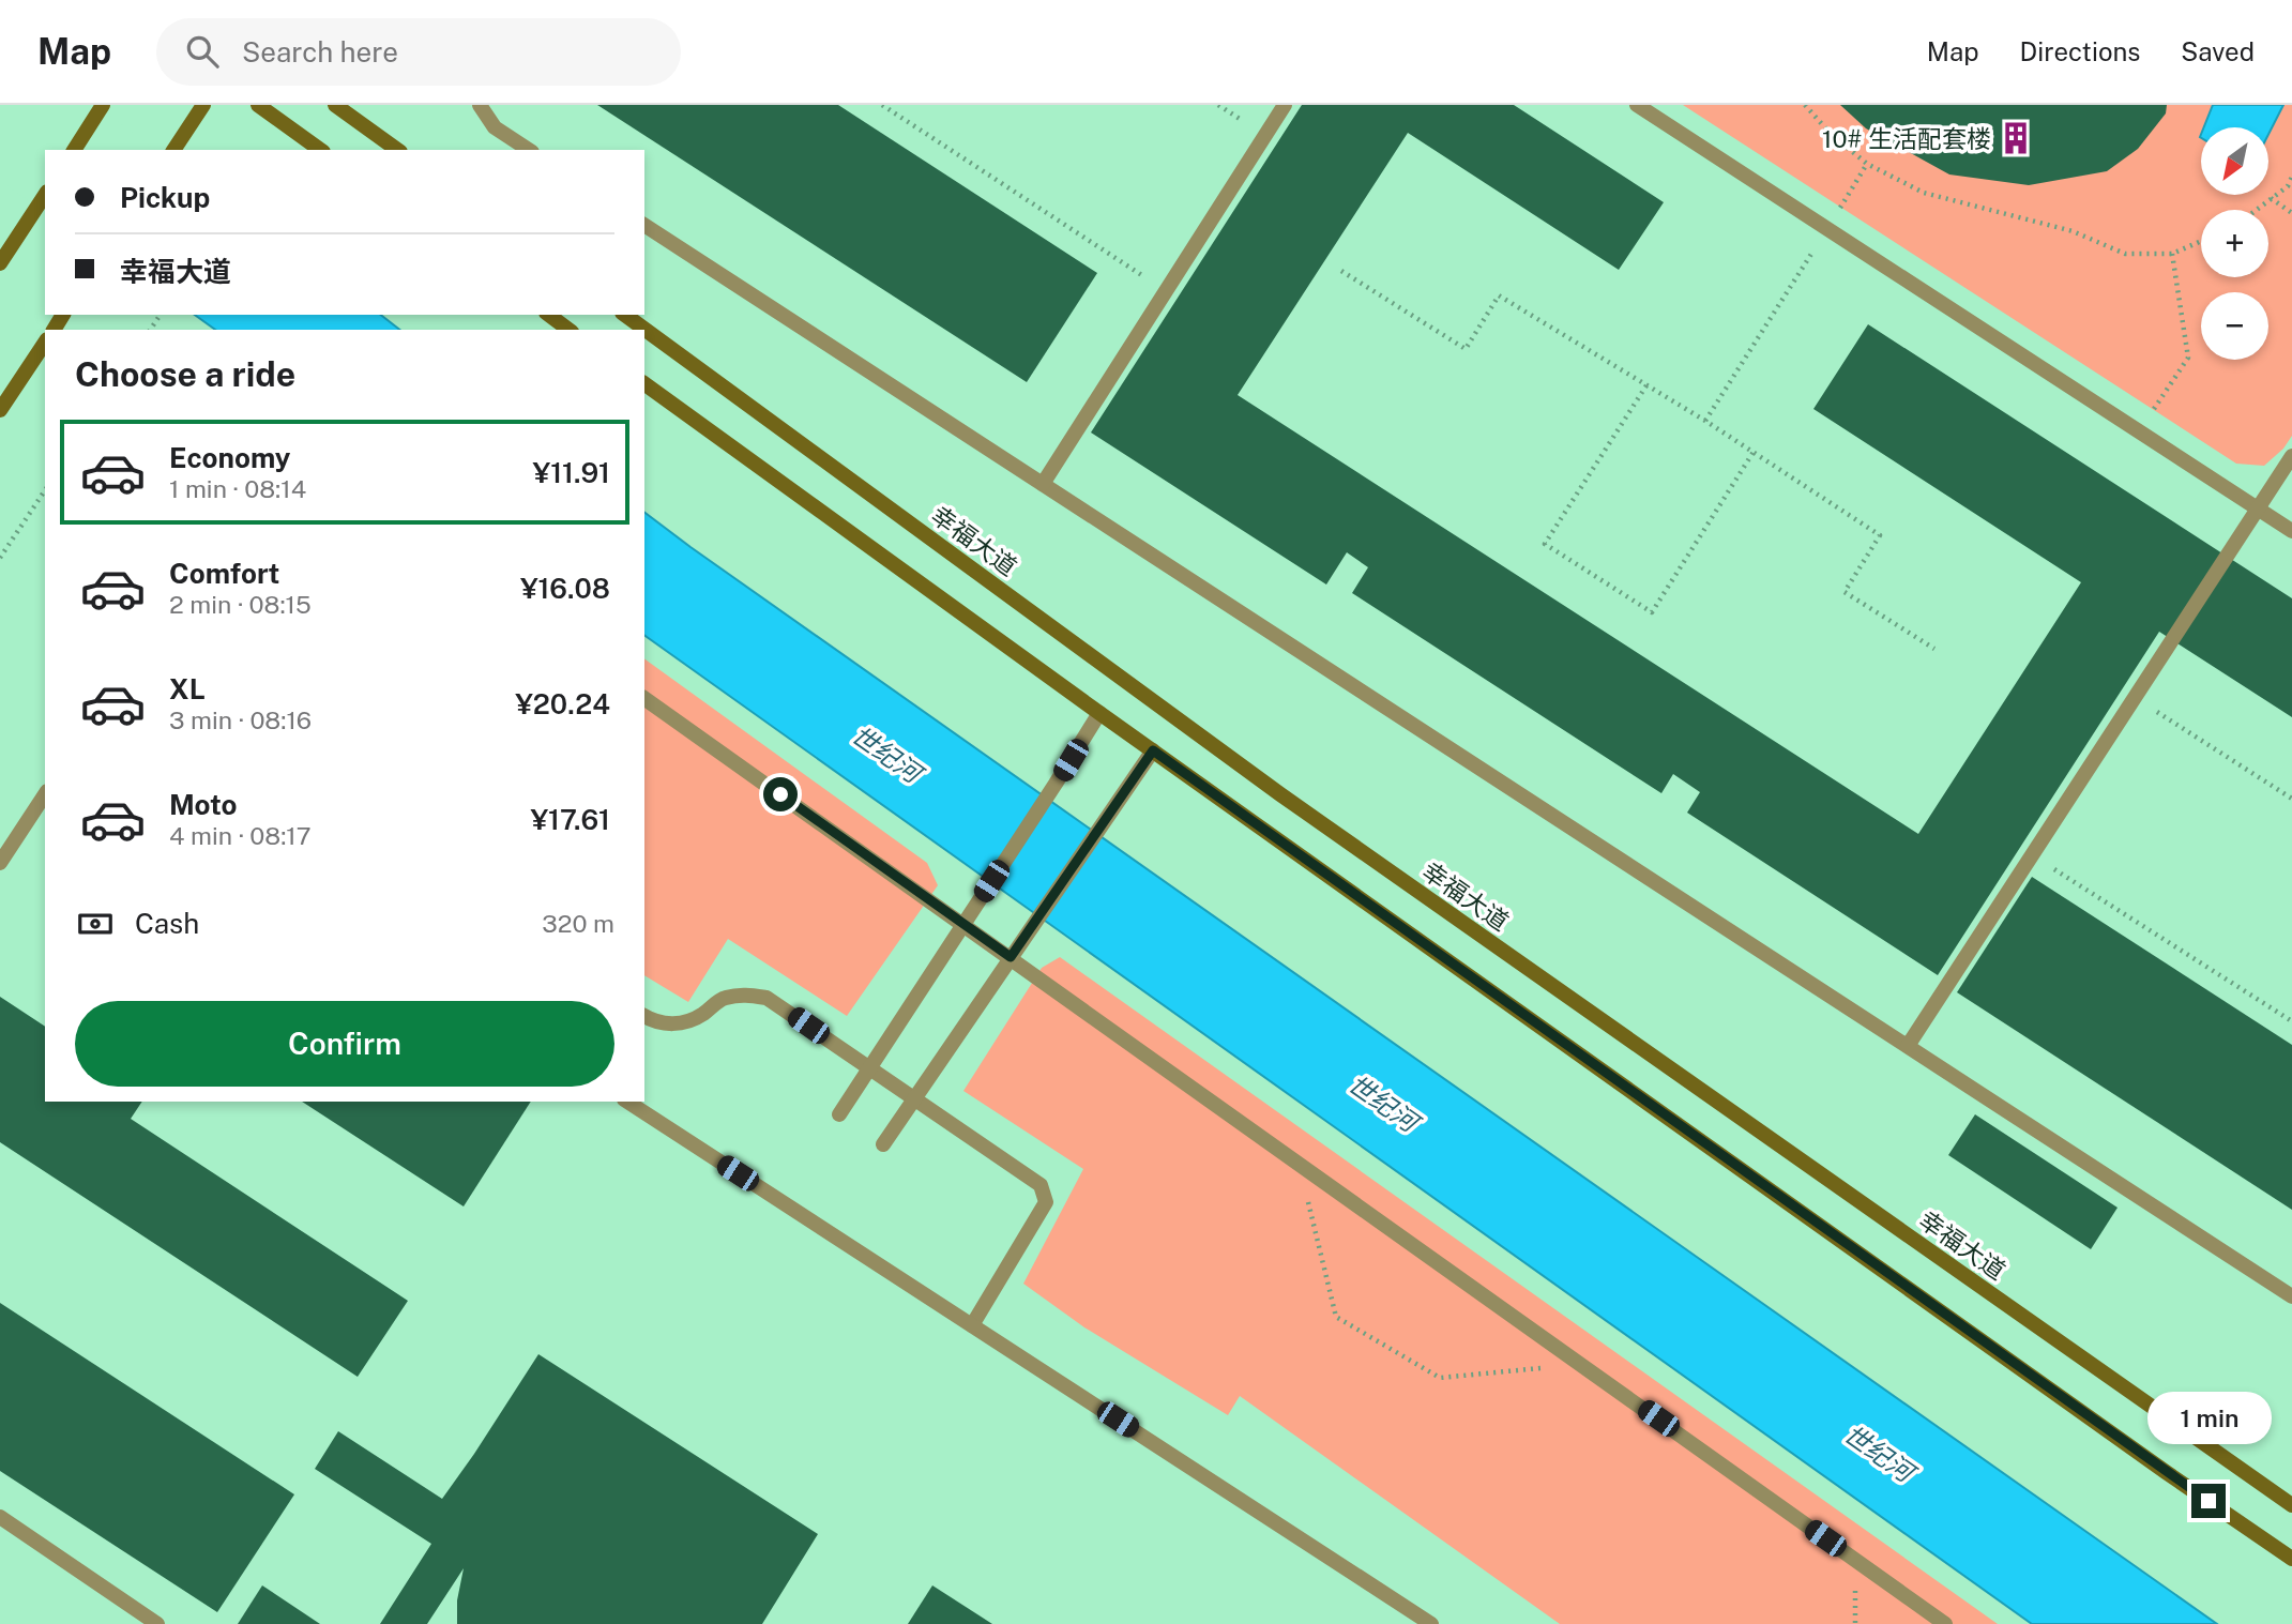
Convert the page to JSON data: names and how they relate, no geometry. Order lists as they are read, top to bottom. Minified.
{"streets":{"main road":["幸福大道"]},"water":["世纪河"],"places":{"building":["10# 生活配套楼"]},"north":"bottom left","page":{"header":"Map","search":"Search here","nav":["Map","Directions","Saved"],"map_buttons":["+","−"],"banner":["Pickup","幸福大道"],"heading":"Choose a ride","list":[{"name":"Economy","note":"1 min · 08:14","value":"¥11.91"},{"name":"Comfort","note":"2 min · 08:15","value":"¥16.08"},{"name":"XL","note":"3 min · 08:16","value":"¥20.24"},{"name":"Moto","note":"4 min · 08:17","value":"¥17.61"}],"pay":["Cash","320 m"],"buttons":"Confirm","bubble":"1 min"}}
